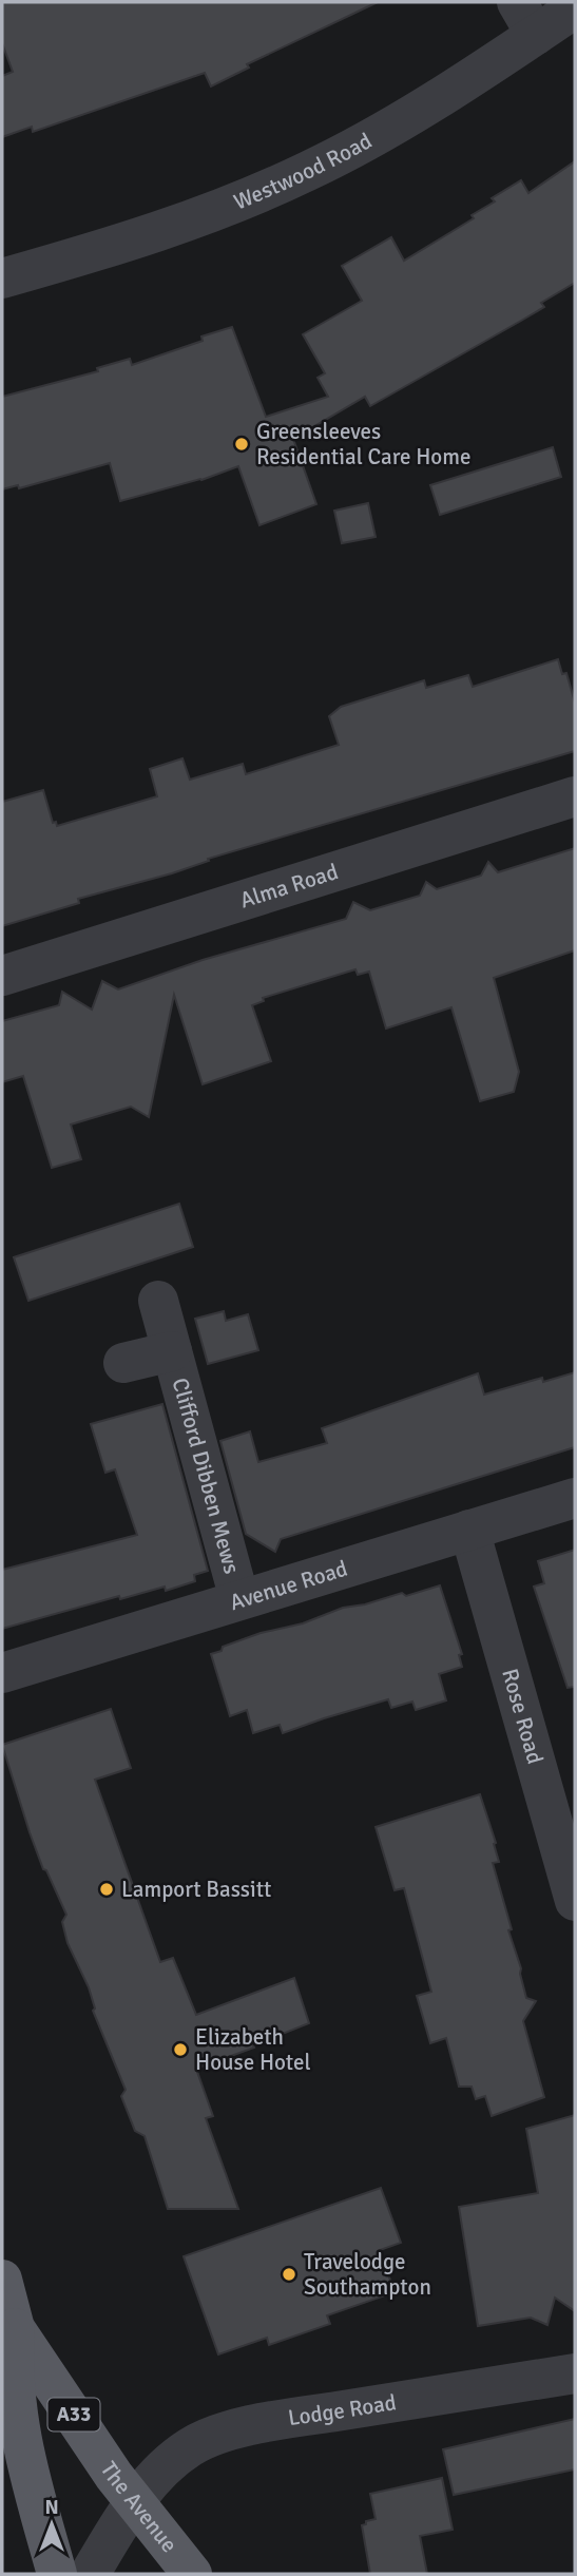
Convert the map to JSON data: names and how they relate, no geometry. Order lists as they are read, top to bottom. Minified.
{"streets":{"main road":["A33","The Avenue"],"street":["Westwood Road","Alma Road","Clifford Dibben Mews","Avenue Road","Rose Road","Lodge Road"]},"crossings":[["Clifford Dibben Mews","Avenue Road"],["Avenue Road","Rose Road"],["Lodge Road","The Avenue"]],"places":["Greensleeves Residential Care Home","Lamport Bassitt","Elizabeth House Hotel","Travelodge Southampton"],"north":"top"}
